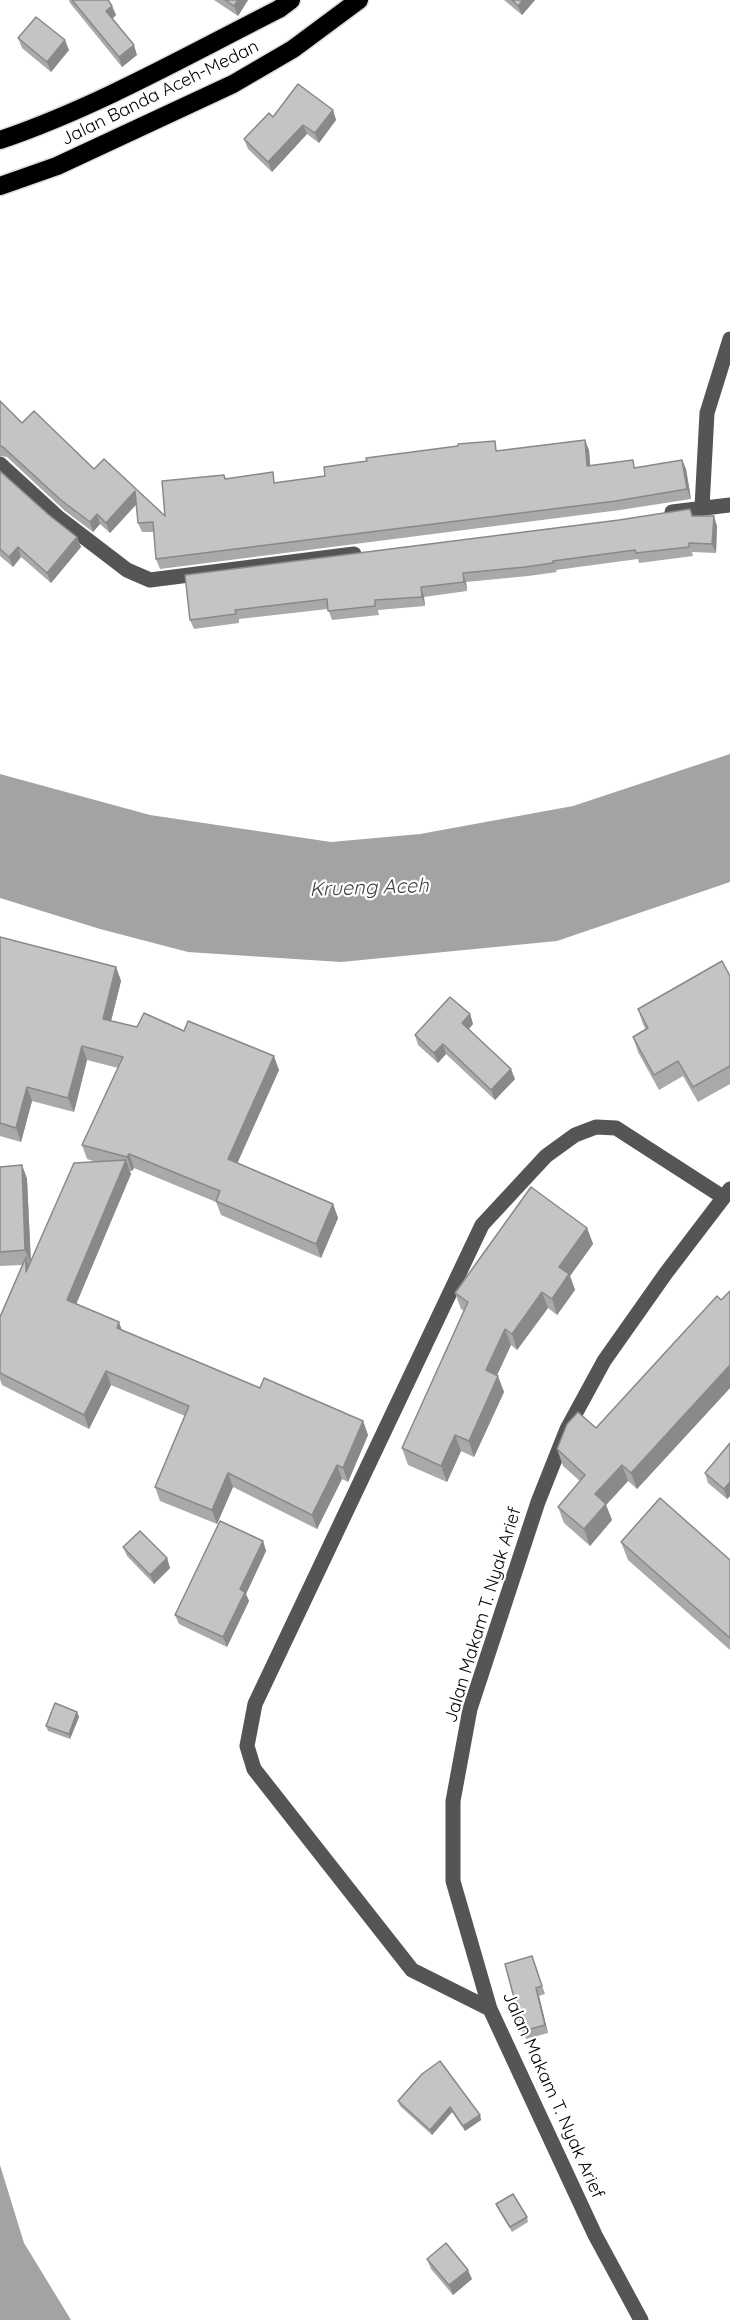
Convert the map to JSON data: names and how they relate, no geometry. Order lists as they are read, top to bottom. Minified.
{"streets":{"highway":["Jalan Banda Aceh-Medan"],"street":["Jalan Makam T. Nyak Arief"]},"water":["Krueng Aceh"]}
